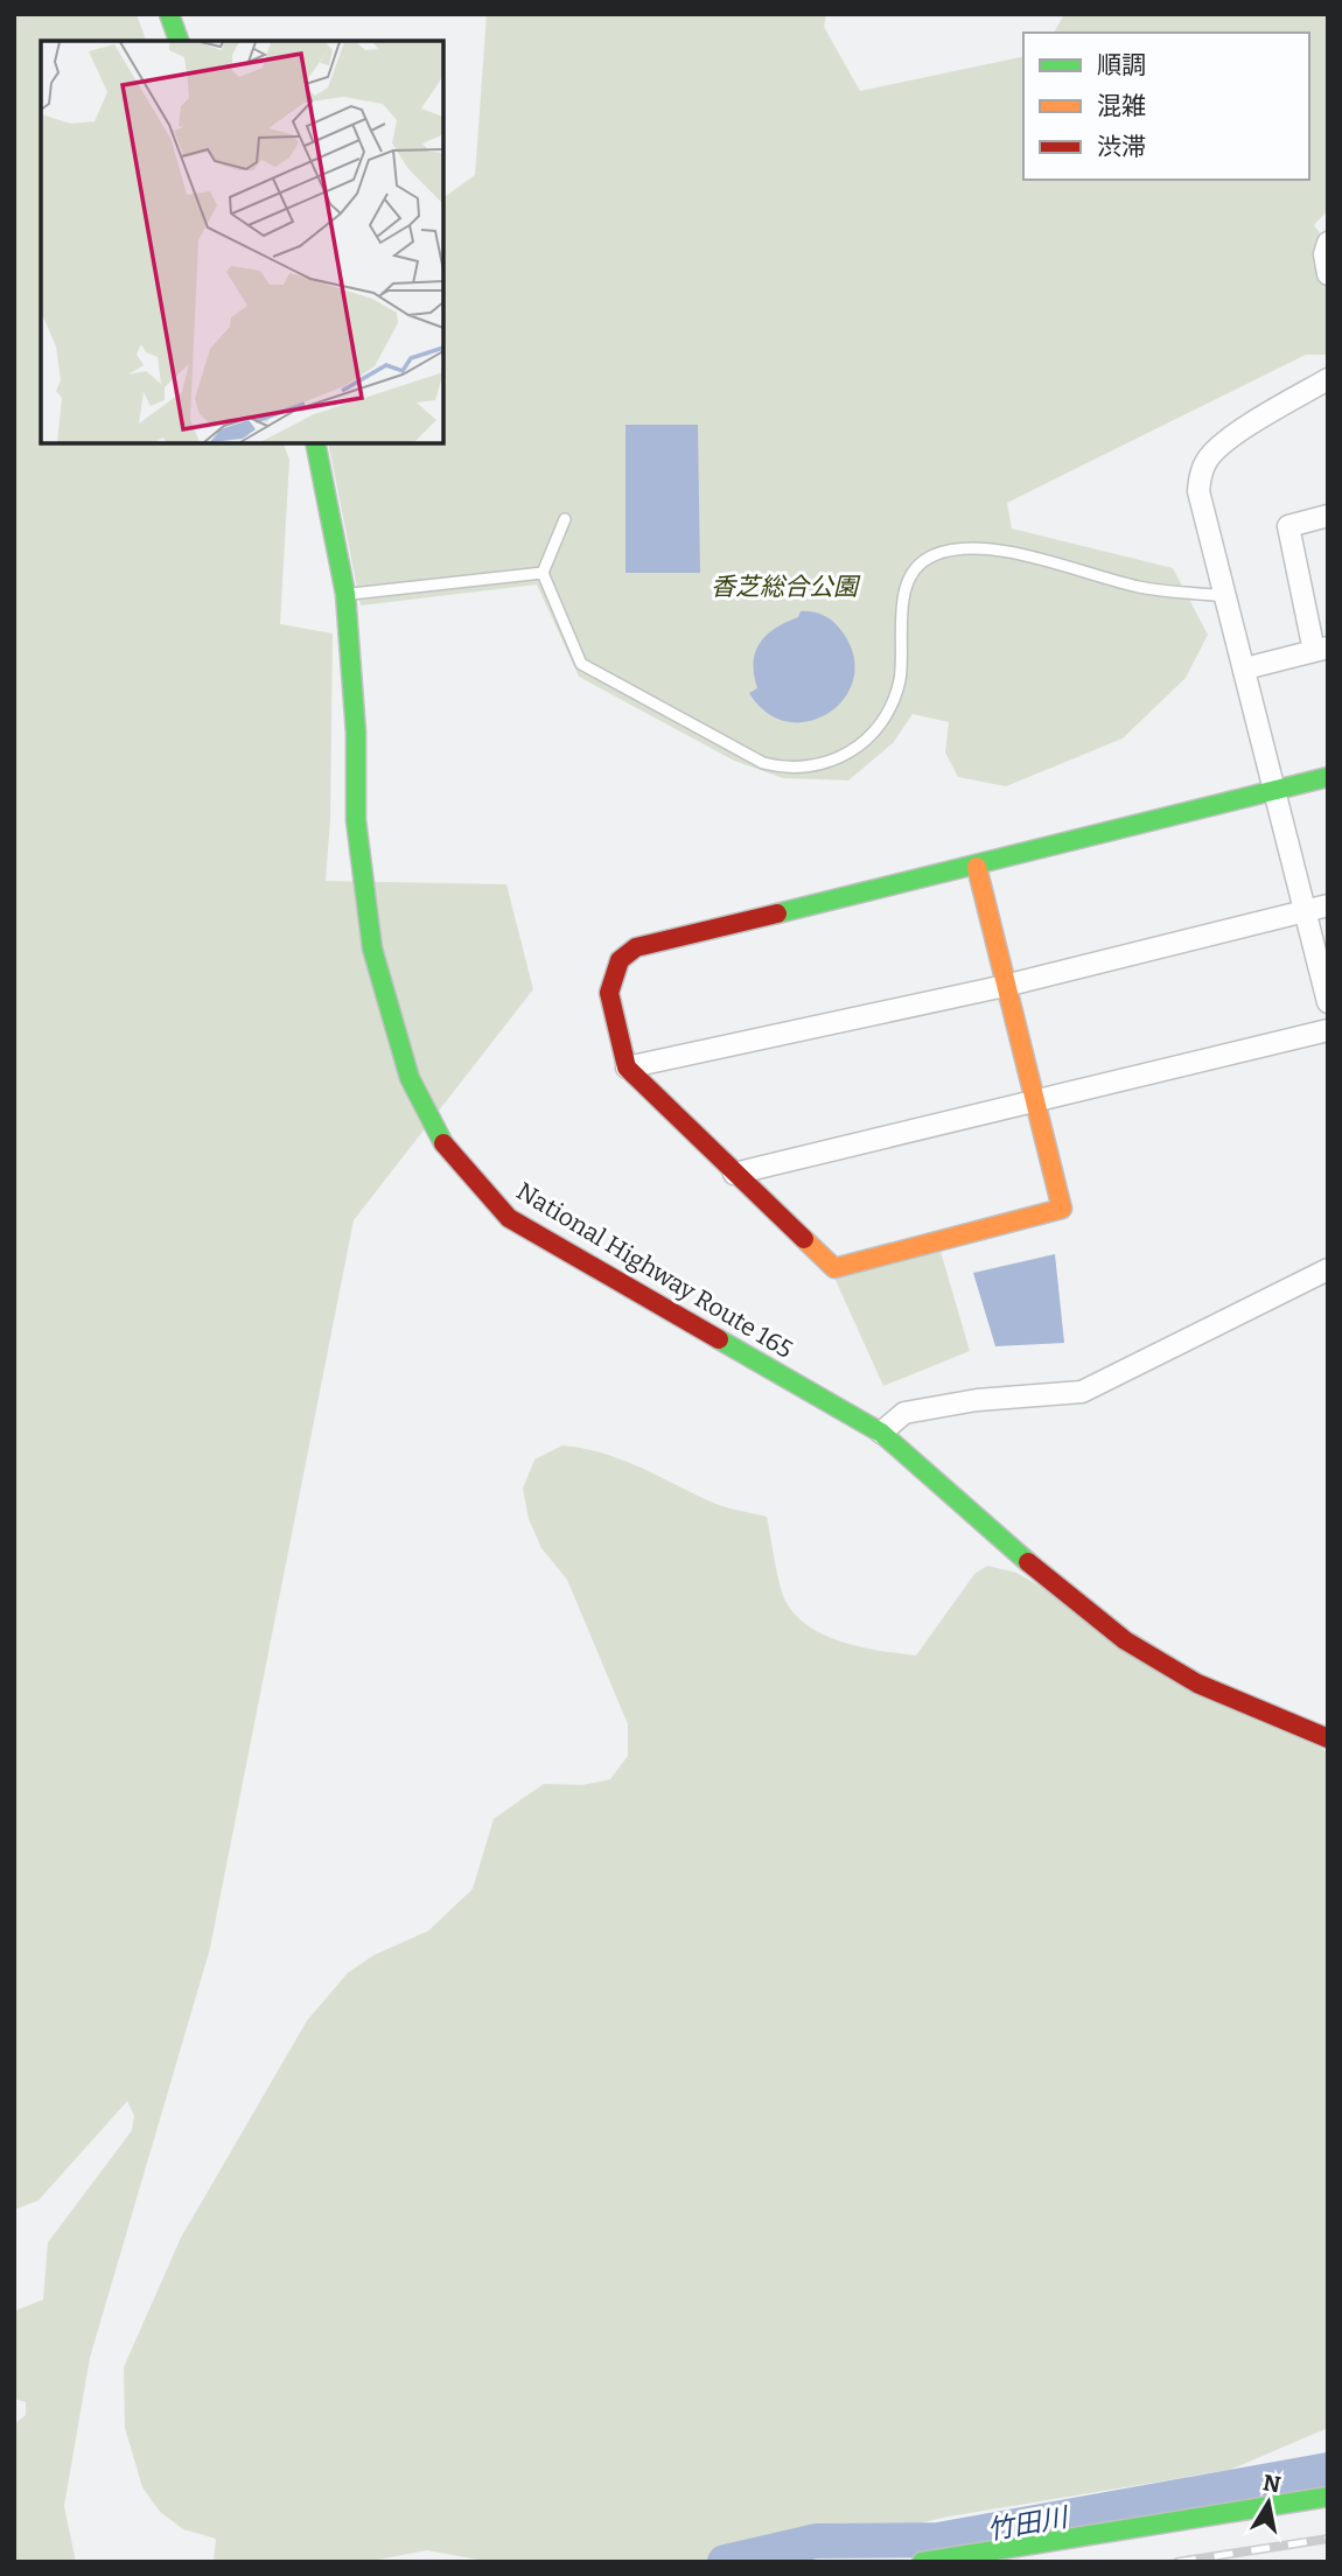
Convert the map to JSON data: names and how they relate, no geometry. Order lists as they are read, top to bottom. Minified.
{"streets":{"main road":["National Highway Route 165"]},"water":["竹田川"],"parks":["香芝総合公園"],"legend":["順調","混雑","渋滞"],"north":"top"}
